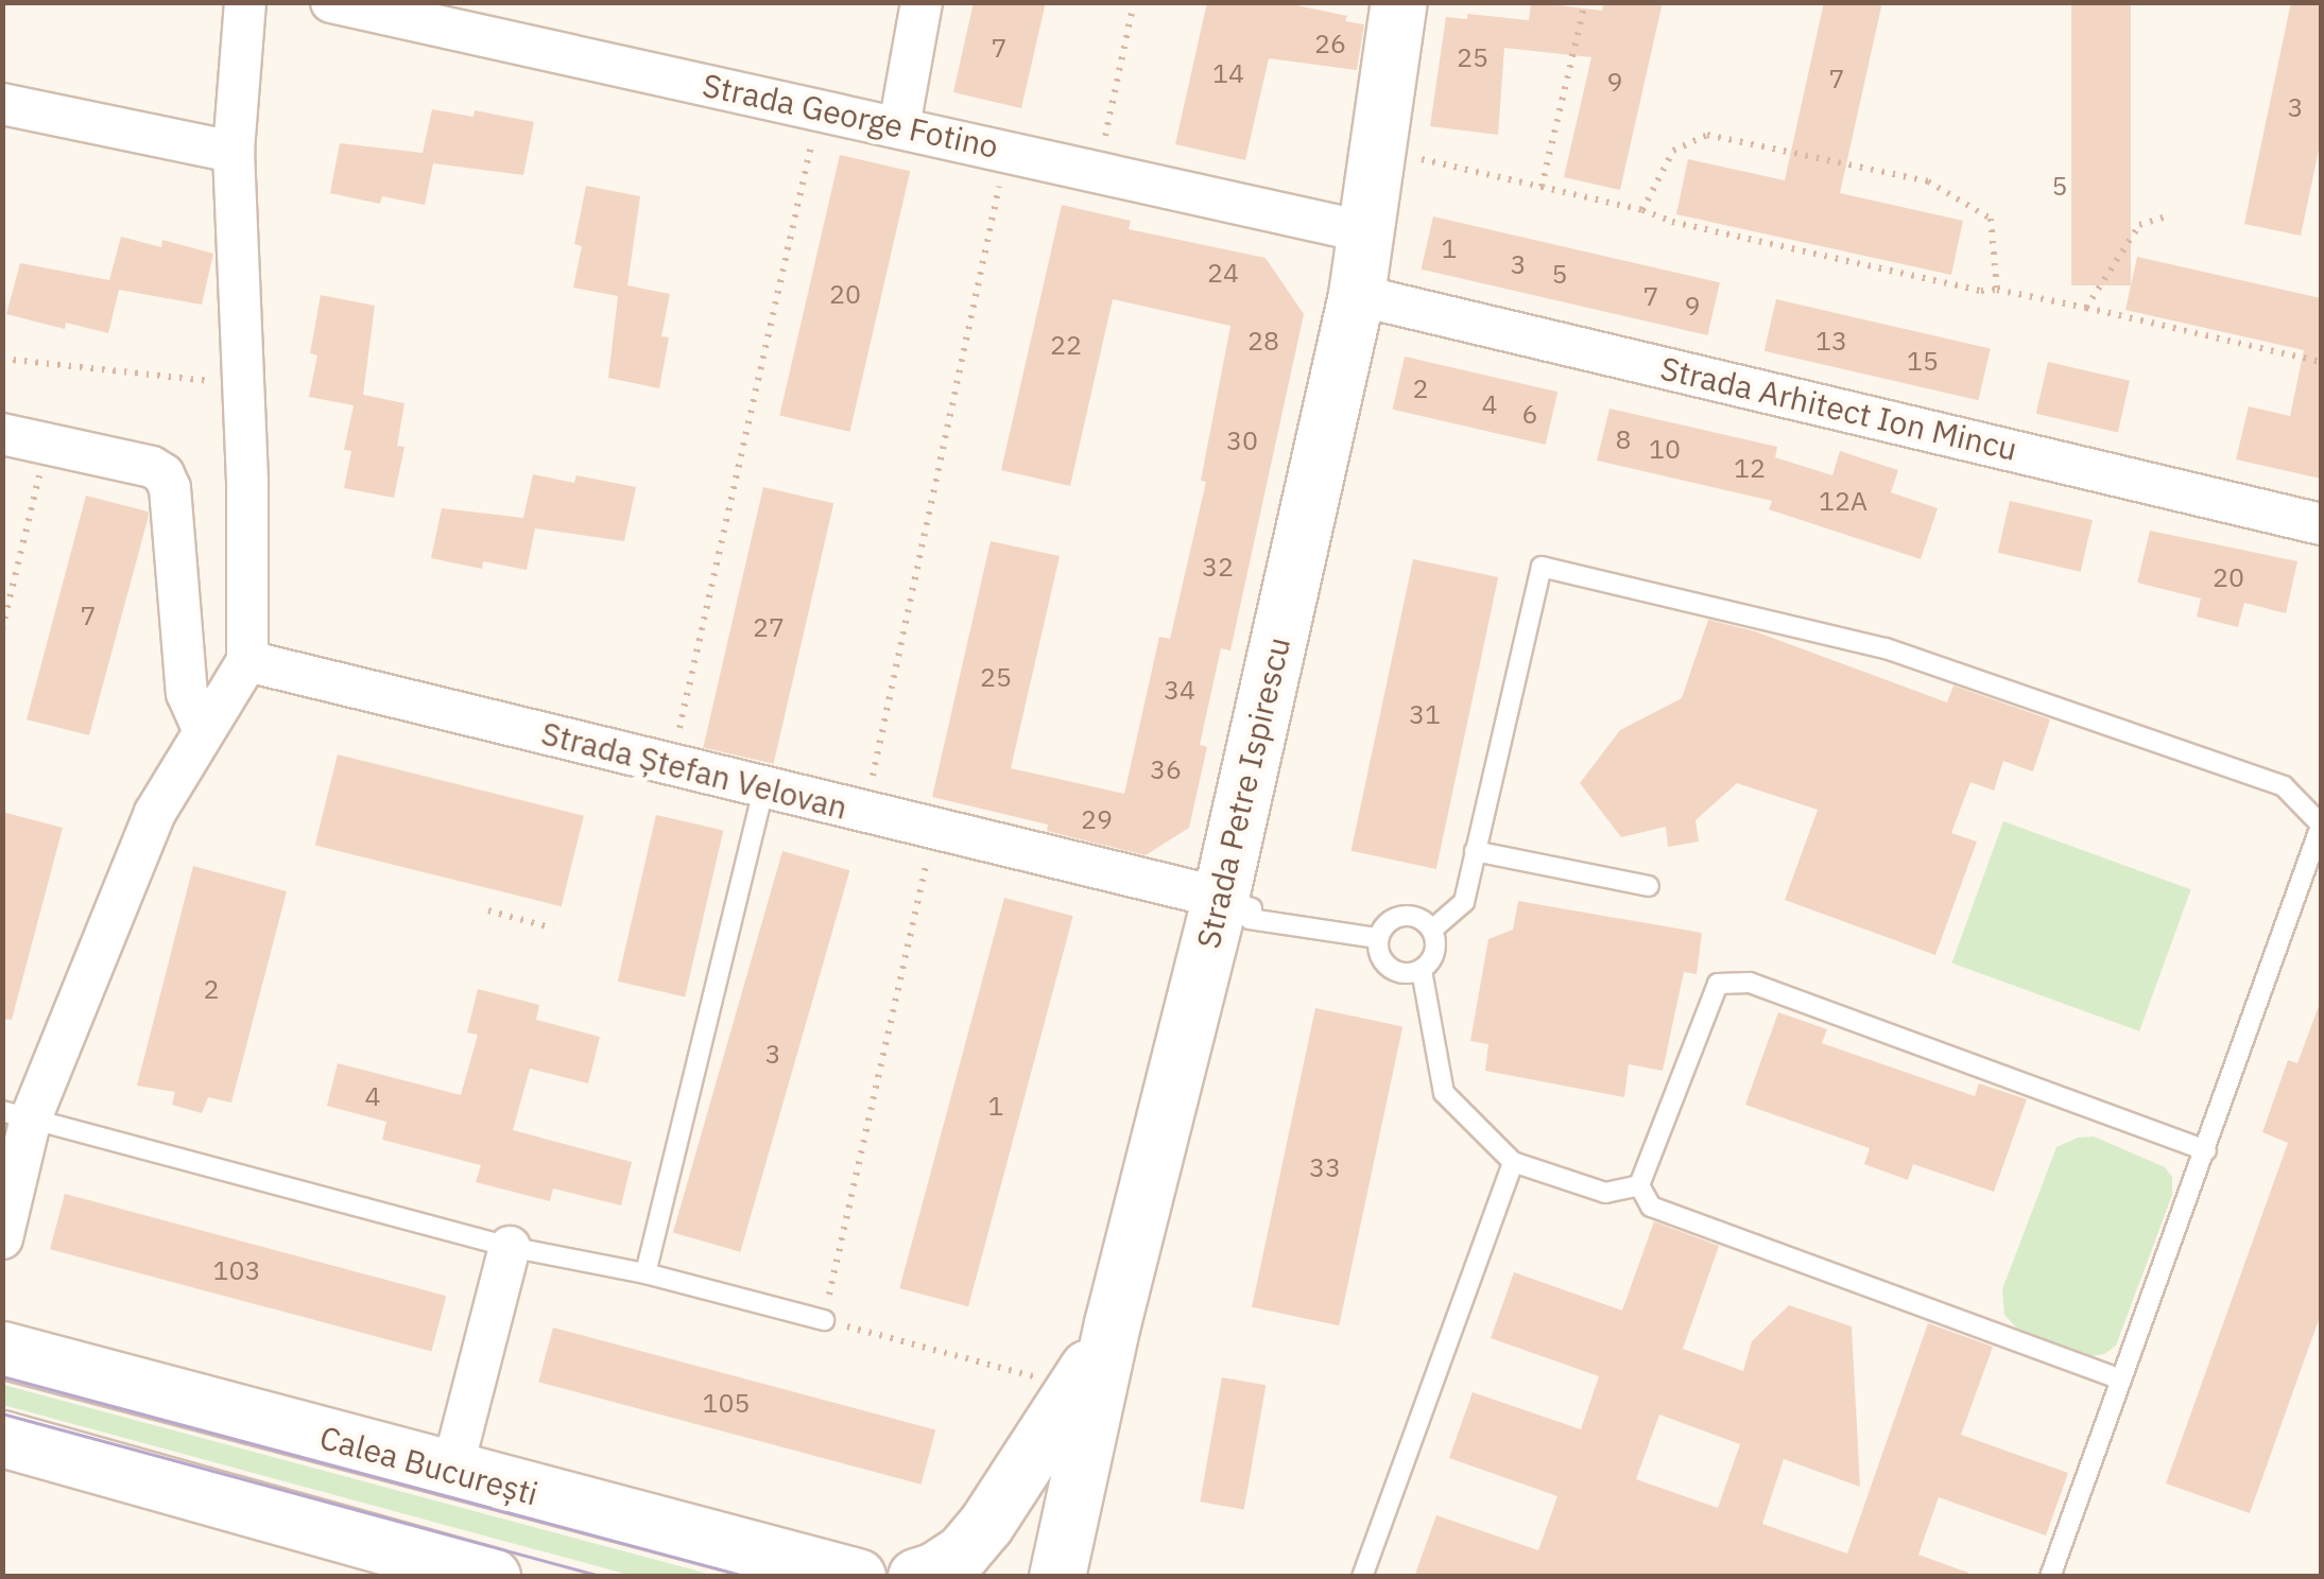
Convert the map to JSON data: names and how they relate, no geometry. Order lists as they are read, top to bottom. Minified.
{"streets":{"main road":["Strada Petre Ispirescu","Calea București"],"street":["Strada George Fotino","Strada Arhitect Ion Mincu","Strada Ștefan Velovan"]},"crossings":[["Strada George Fotino","Strada Petre Ispirescu"],["Strada Arhitect Ion Mincu","Strada Petre Ispirescu"],["Strada Ștefan Velovan","Strada Petre Ispirescu"]],"house_numbers":["26","7","25","14","7","9","3","5","1","3","24","5","20","7","9","28","13","22","15","2","4","6","8","30","10","12","12A","32","20","7","27","25","34","31","36","29","2","3","4","1","33","103","105"]}
